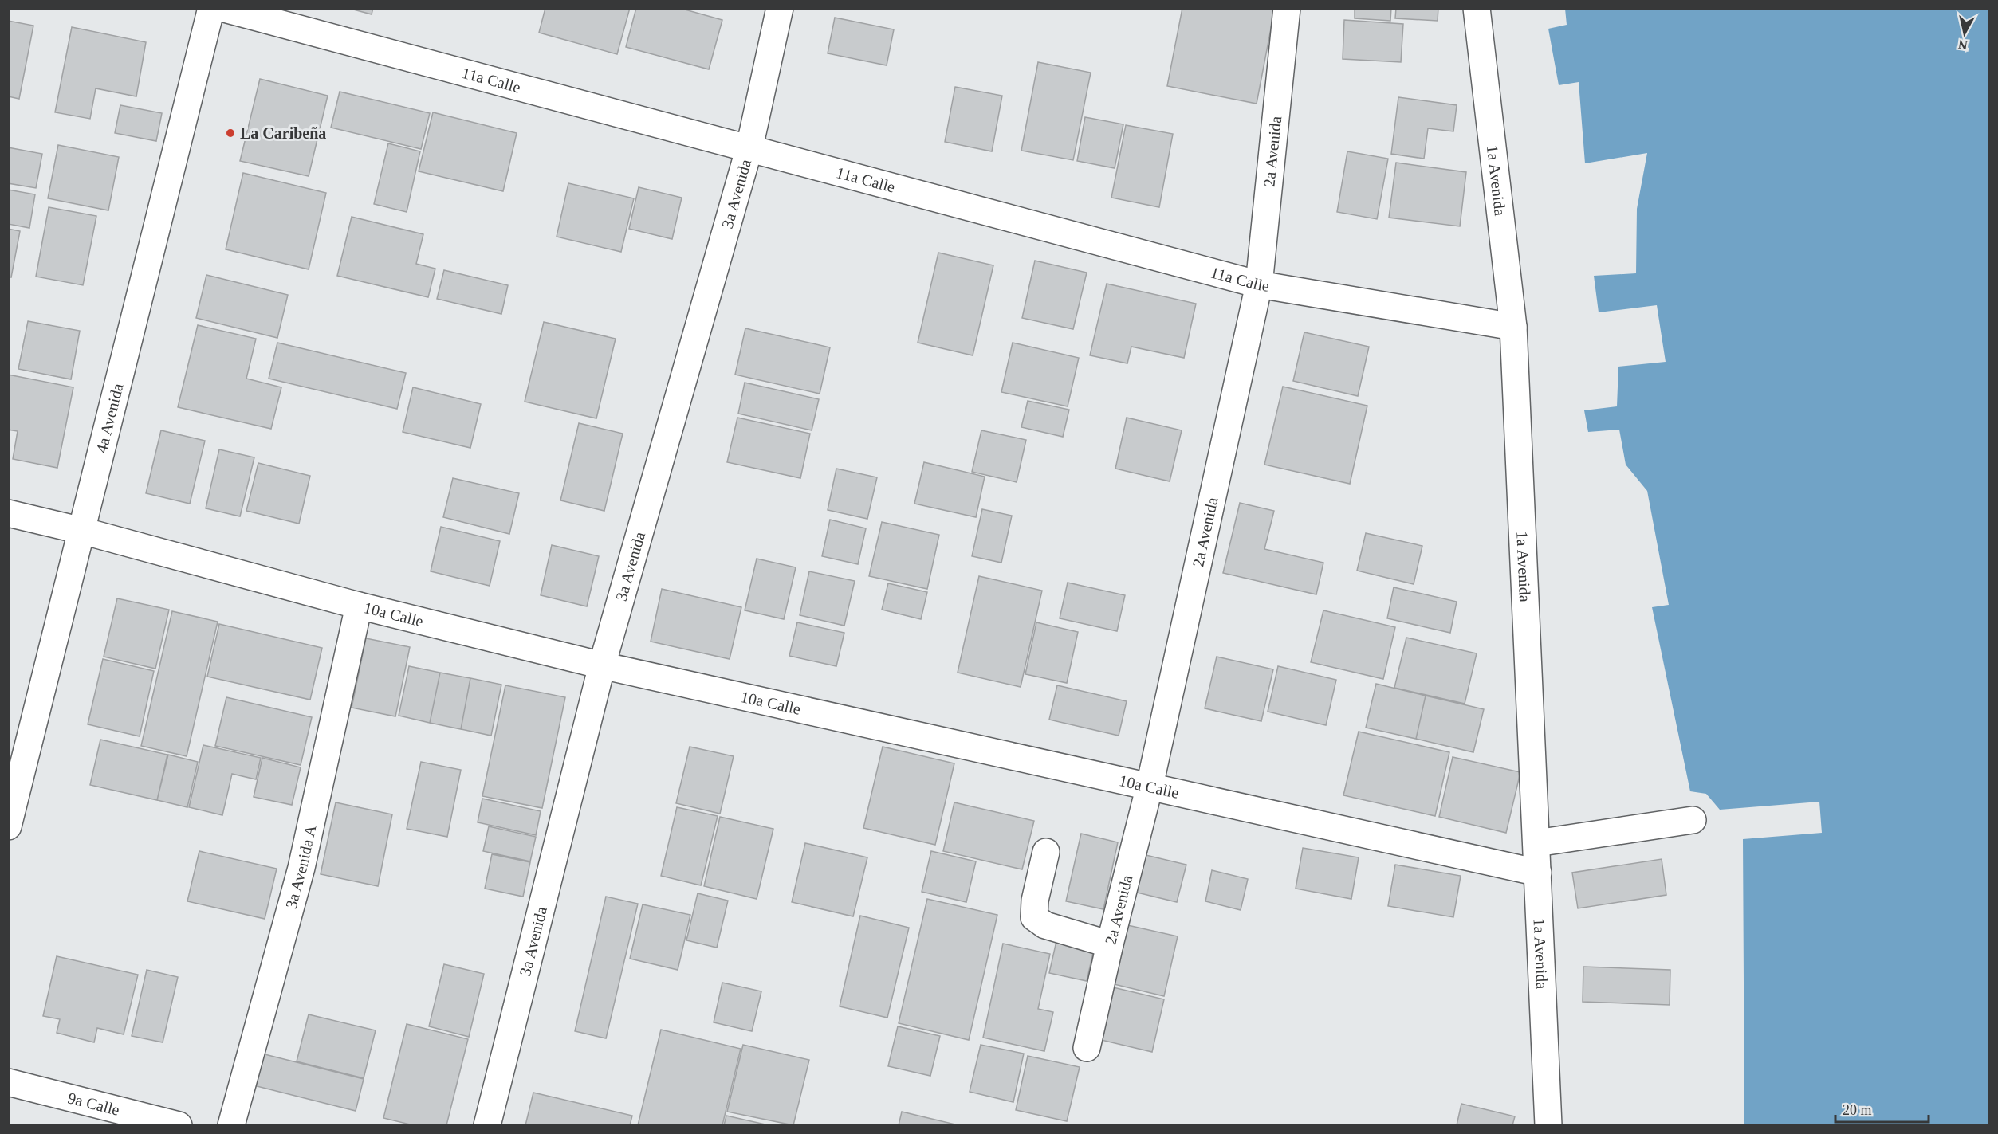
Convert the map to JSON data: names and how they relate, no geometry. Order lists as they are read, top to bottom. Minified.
{"streets":{"street":["11a Calle","2a Avenida","1a Avenida","3a Avenida","4a Avenida","10a Calle","3a Avenida A","9a Calle"]},"crossings":[["11a Calle","2a Avenida"],["11a Calle","1a Avenida"],["11a Calle","3a Avenida"],["2a Avenida","10a Calle"],["1a Avenida","10a Calle"],["3a Avenida","10a Calle"],["4a Avenida","10a Calle"],["10a Calle","3a Avenida A"]],"places":["La Caribeña"],"scale_bar":"20 m","north":"bottom"}
